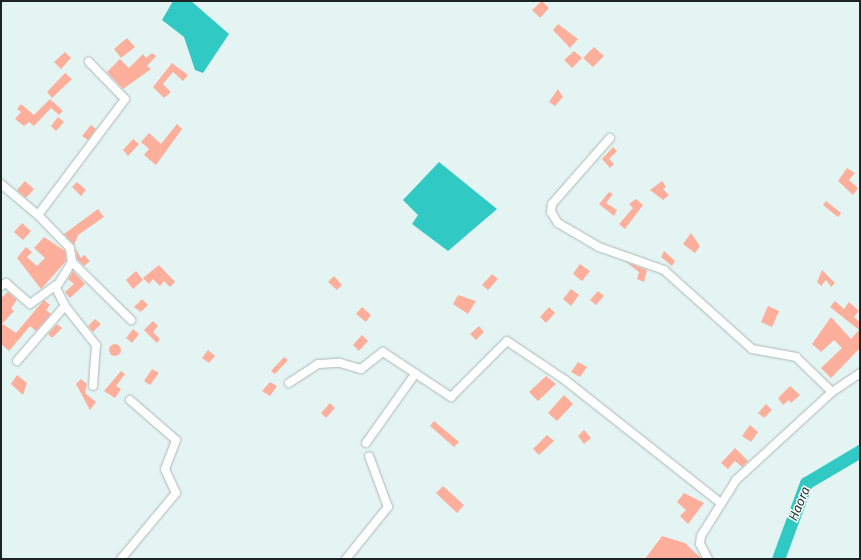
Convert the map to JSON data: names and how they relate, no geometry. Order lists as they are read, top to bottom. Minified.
{"water":["Haora"]}
